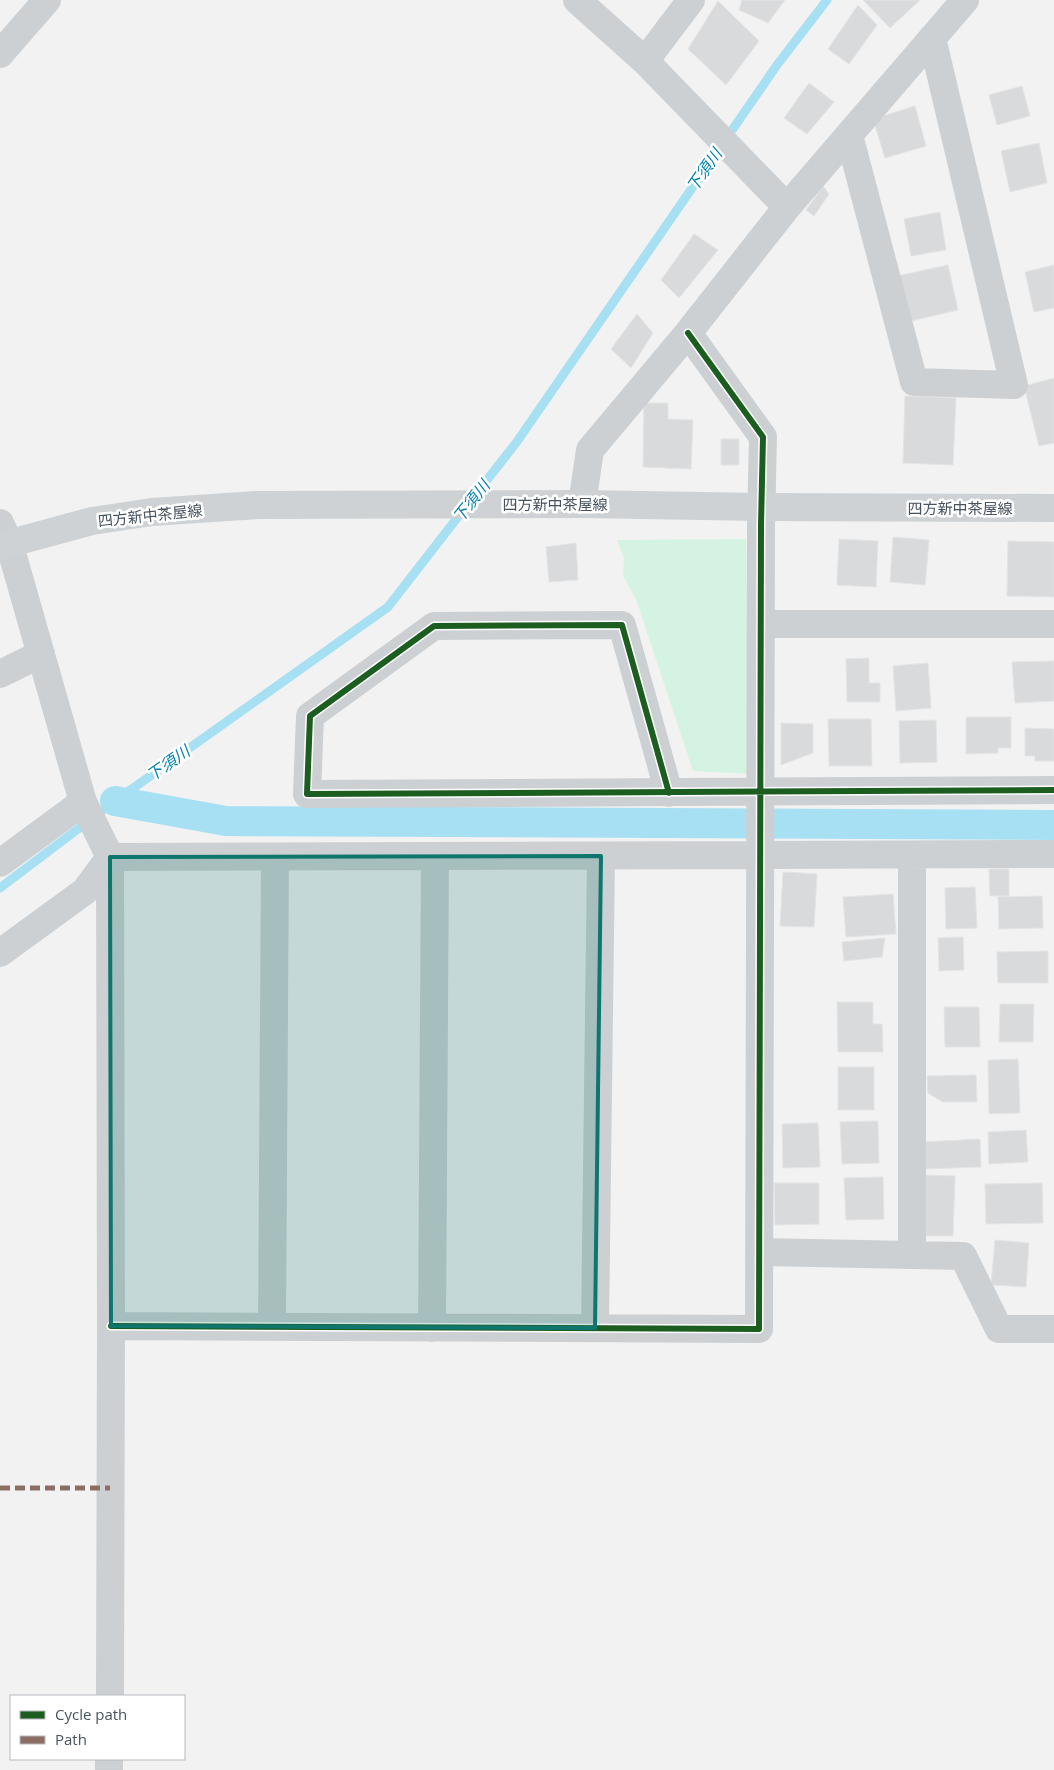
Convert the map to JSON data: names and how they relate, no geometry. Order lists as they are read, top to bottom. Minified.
{"streets":{"main road":["四方新中茶屋線"]},"water":["下須川"],"legend":["Cycle path","Path"]}
